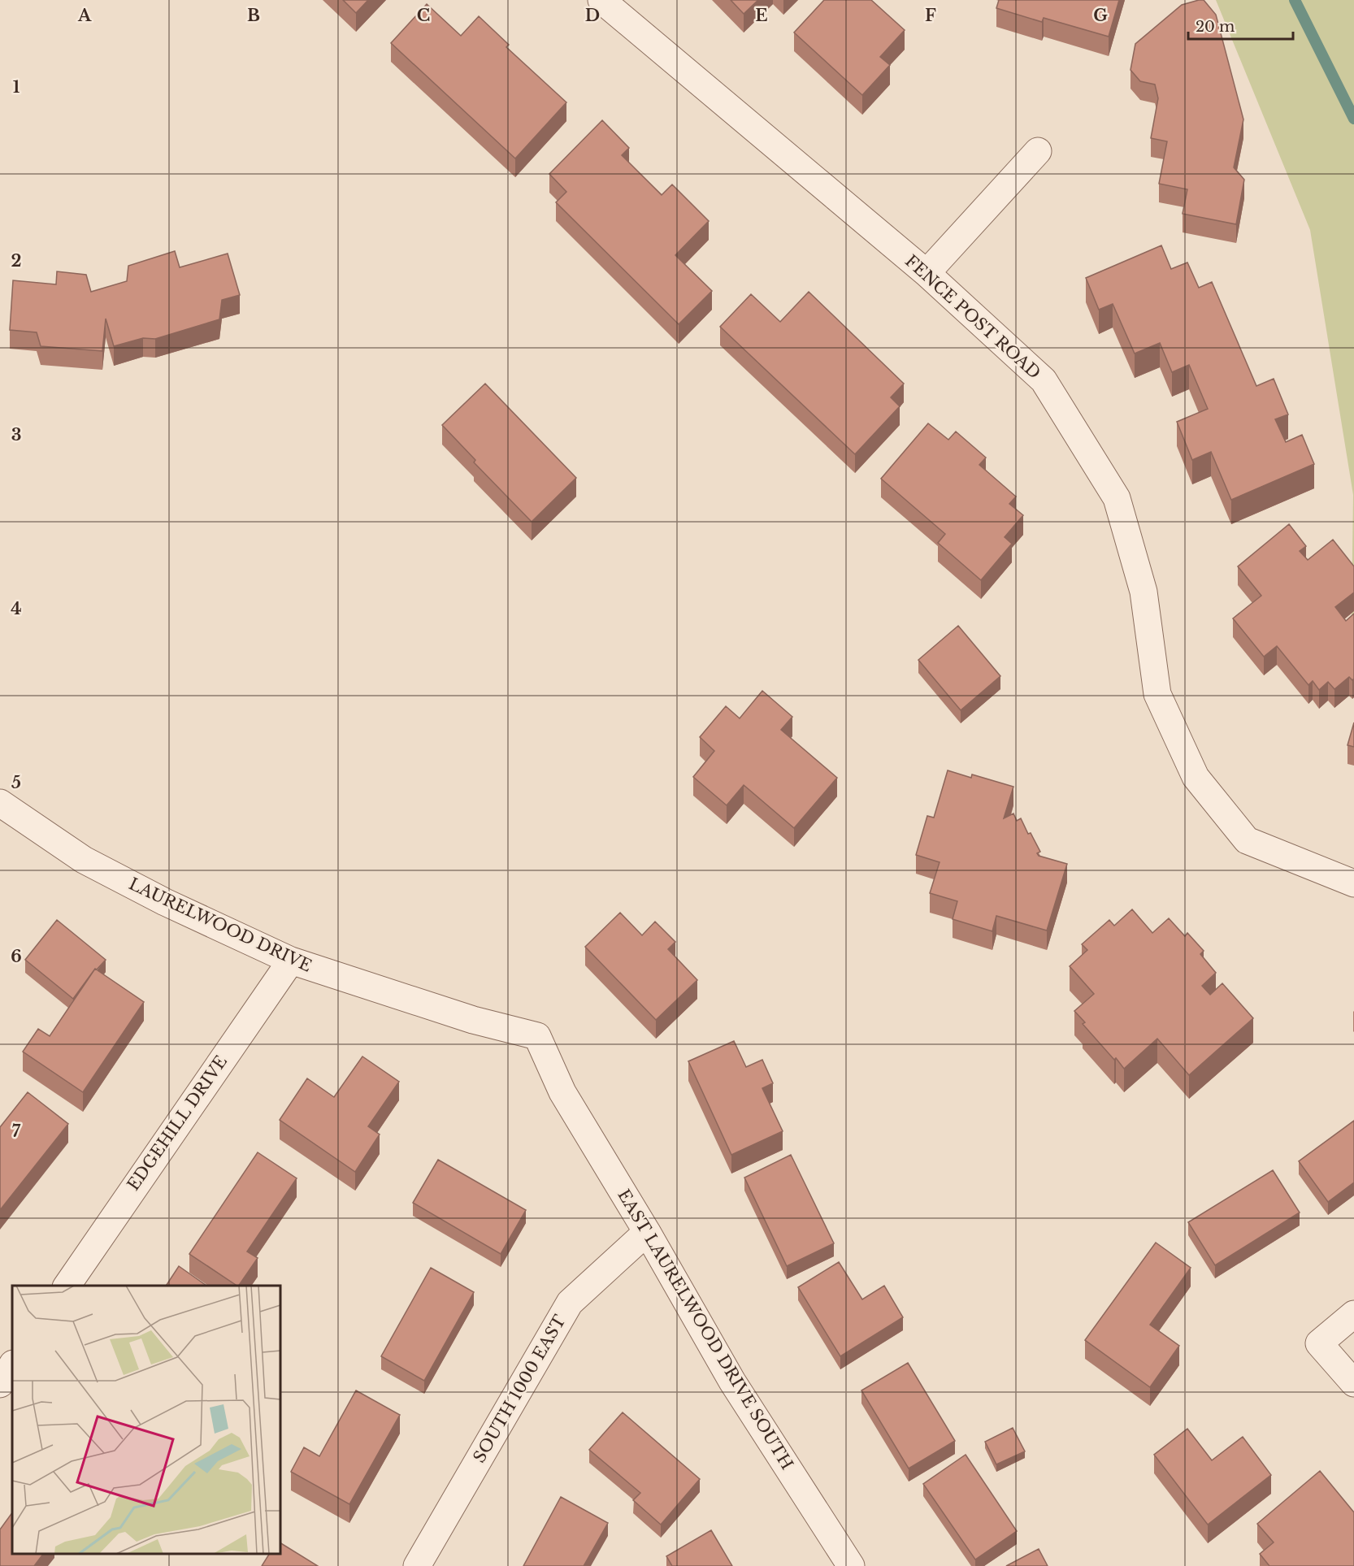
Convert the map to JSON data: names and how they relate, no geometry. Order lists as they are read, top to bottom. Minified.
{"streets":{"street":["FENCE POST ROAD","LAURELWOOD DRIVE","EDGEHILL DRIVE","EAST LAURELWOOD DRIVE SOUTH","SOUTH 1000 EAST"]},"crossings":[["LAURELWOOD DRIVE","EDGEHILL DRIVE"],["LAURELWOOD DRIVE","EAST LAURELWOOD DRIVE SOUTH"],["EAST LAURELWOOD DRIVE SOUTH","SOUTH 1000 EAST"]],"scale_bar":"20 m","grid":{"columns":["A","B","C","D","E","F","G"],"rows":["1","2","3","4","5","6","7"]}}
